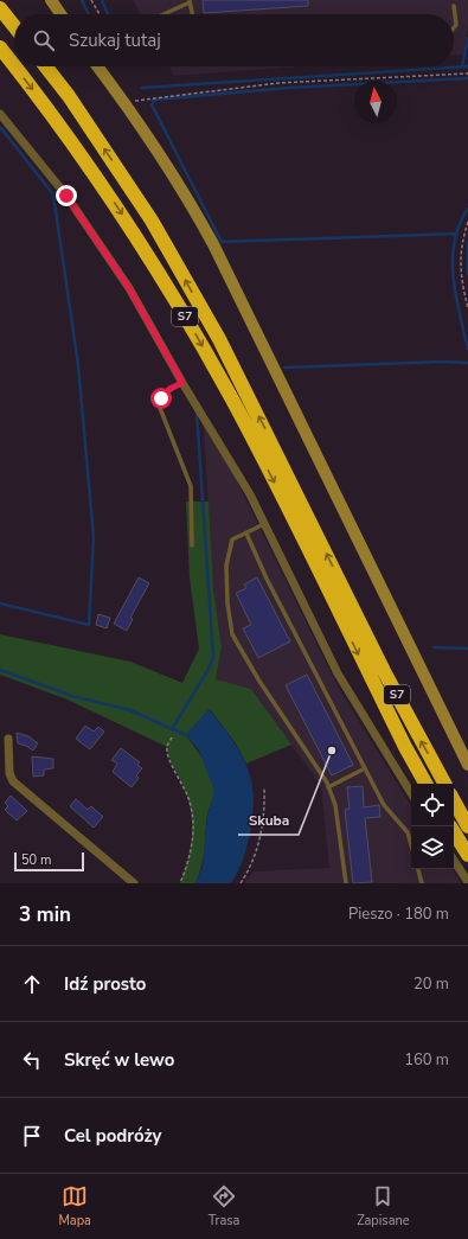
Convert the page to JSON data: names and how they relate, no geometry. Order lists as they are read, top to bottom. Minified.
{"streets":{"highway":["S7"]},"places":["Skuba"],"scale_bar":"50 m","north":"top","page":{"search":"Szukaj tutaj","scale":"50 m","heading":["3 min","Pieszo · 180 m"],"list":[["Idź prosto","20 m"],["Skręć w lewo","160 m"],"Cel podróży"],"nav":["Mapa","Trasa","Zapisane"]}}
